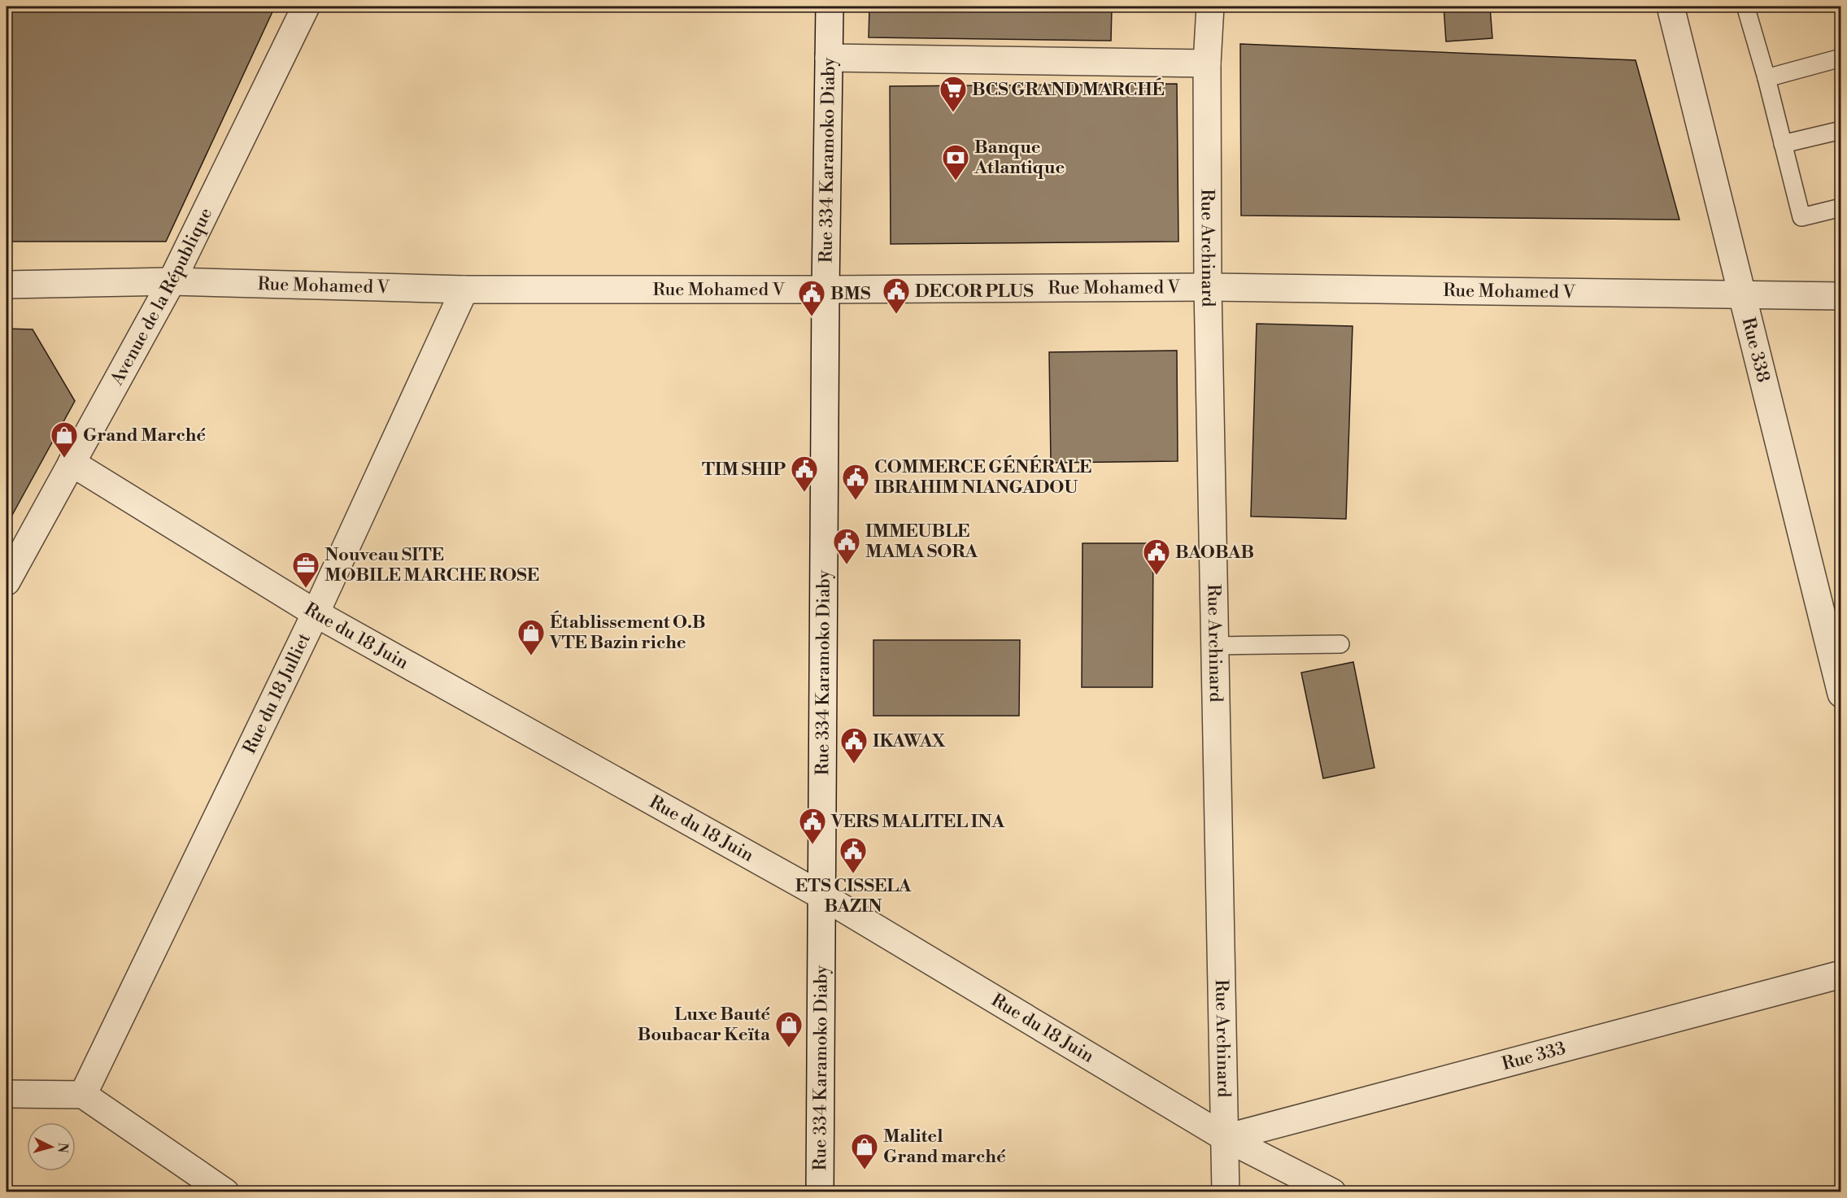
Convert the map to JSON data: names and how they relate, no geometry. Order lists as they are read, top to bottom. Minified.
{"streets":{"street":["Rue 334 Karamoko Diaby","Rue Archinard","Rue Mohamed V","Avenue de la République","Rue 338","Rue du 18 Juin","Rue du 18 Julliet","Rue 333"]},"crossings":[["Rue 334 Karamoko Diaby","Rue Mohamed V"],["Rue 334 Karamoko Diaby","Rue du 18 Juin"],["Rue Archinard","Rue Mohamed V"],["Rue Archinard","Rue du 18 Juin"],["Rue Archinard","Rue 333"],["Rue Mohamed V","Avenue de la République"],["Rue Mohamed V","Rue 338"],["Rue Mohamed V","Rue du 18 Julliet"],["Avenue de la République","Rue du 18 Juin"],["Rue du 18 Juin","Rue du 18 Julliet"],["Rue du 18 Juin","Rue 333"]],"places":{"supermarket":["BCS GRAND MARCHÉ"],"bank":["Banque Atlantique"],"public building":["DECOR PLUS","BMS","TIM SHIP","COMMERCE GÉNÉRALE IBRAHIM NIANGADOU","IMMEUBLE MAMA SORA","BAOBAB","IKAWAX","VERS MALITEL INA","ETS CISSELA BAZIN"],"shop":["Grand Marché","Établissement O.B VTE Bazin riche","Luxe Bauté Boubacar Keïta","Malitel Grand marché"],"office":["Nouveau SITE MOBILE MARCHE ROSE"]},"north":"right"}
